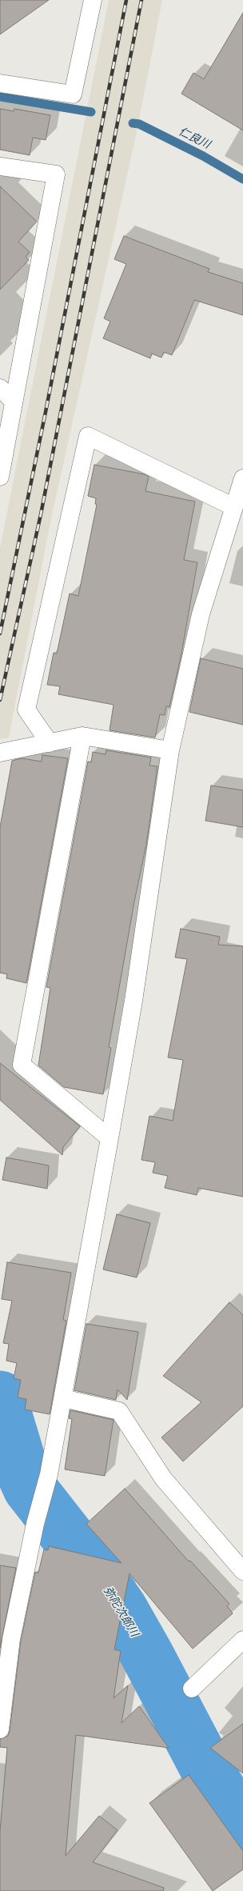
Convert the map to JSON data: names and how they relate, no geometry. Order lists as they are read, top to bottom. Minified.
{"water":["仁良川","弥陀次郎川"]}
